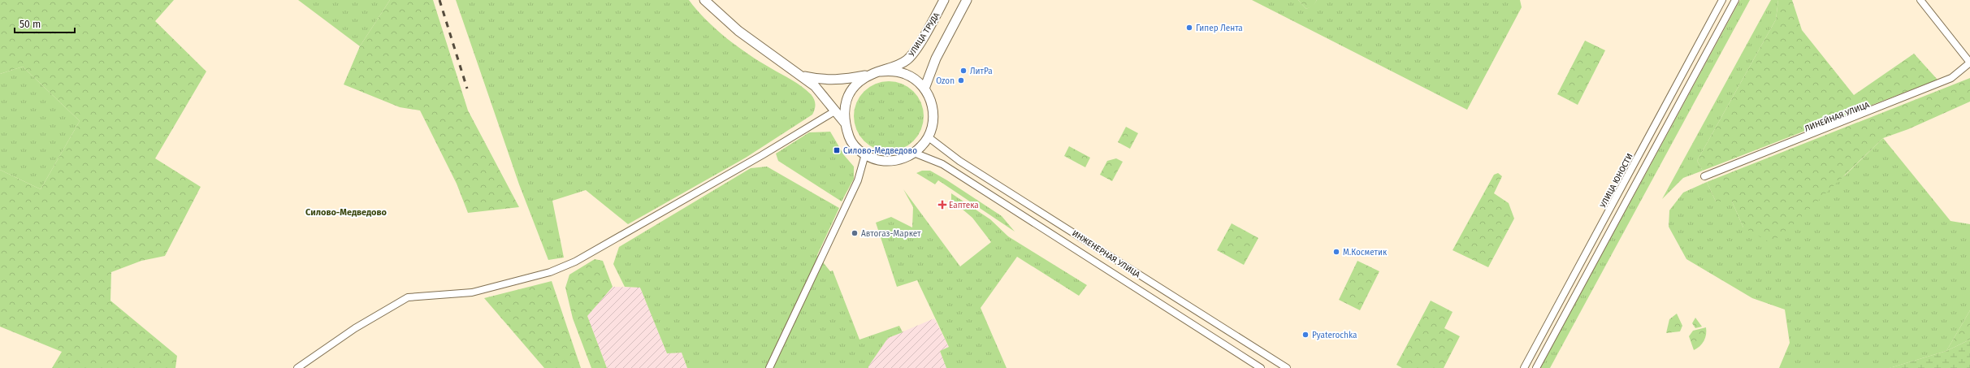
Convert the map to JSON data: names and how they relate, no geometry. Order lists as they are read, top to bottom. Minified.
{"streets":{"main road":["УЛИЦА ТРУДА"],"street":["ЛИНЕЙНАЯ УЛИЦА","УЛИЦА ЮНОСТИ","ИНЖЕНЕРНАЯ УЛИЦА"]},"crossings":[["УЛИЦА ТРУДА","ИНЖЕНЕРНАЯ УЛИЦА"]],"districts":["Силово-Медведово"],"places":{"other":["Гипер Лента","ЛитРа","Ozon","Автогаз-Маркет","М.Косметик","Pyaterochka"],"transit":["Силово-Медведово"],"health":["Еаптека"]},"scale_bar":"50 m"}
